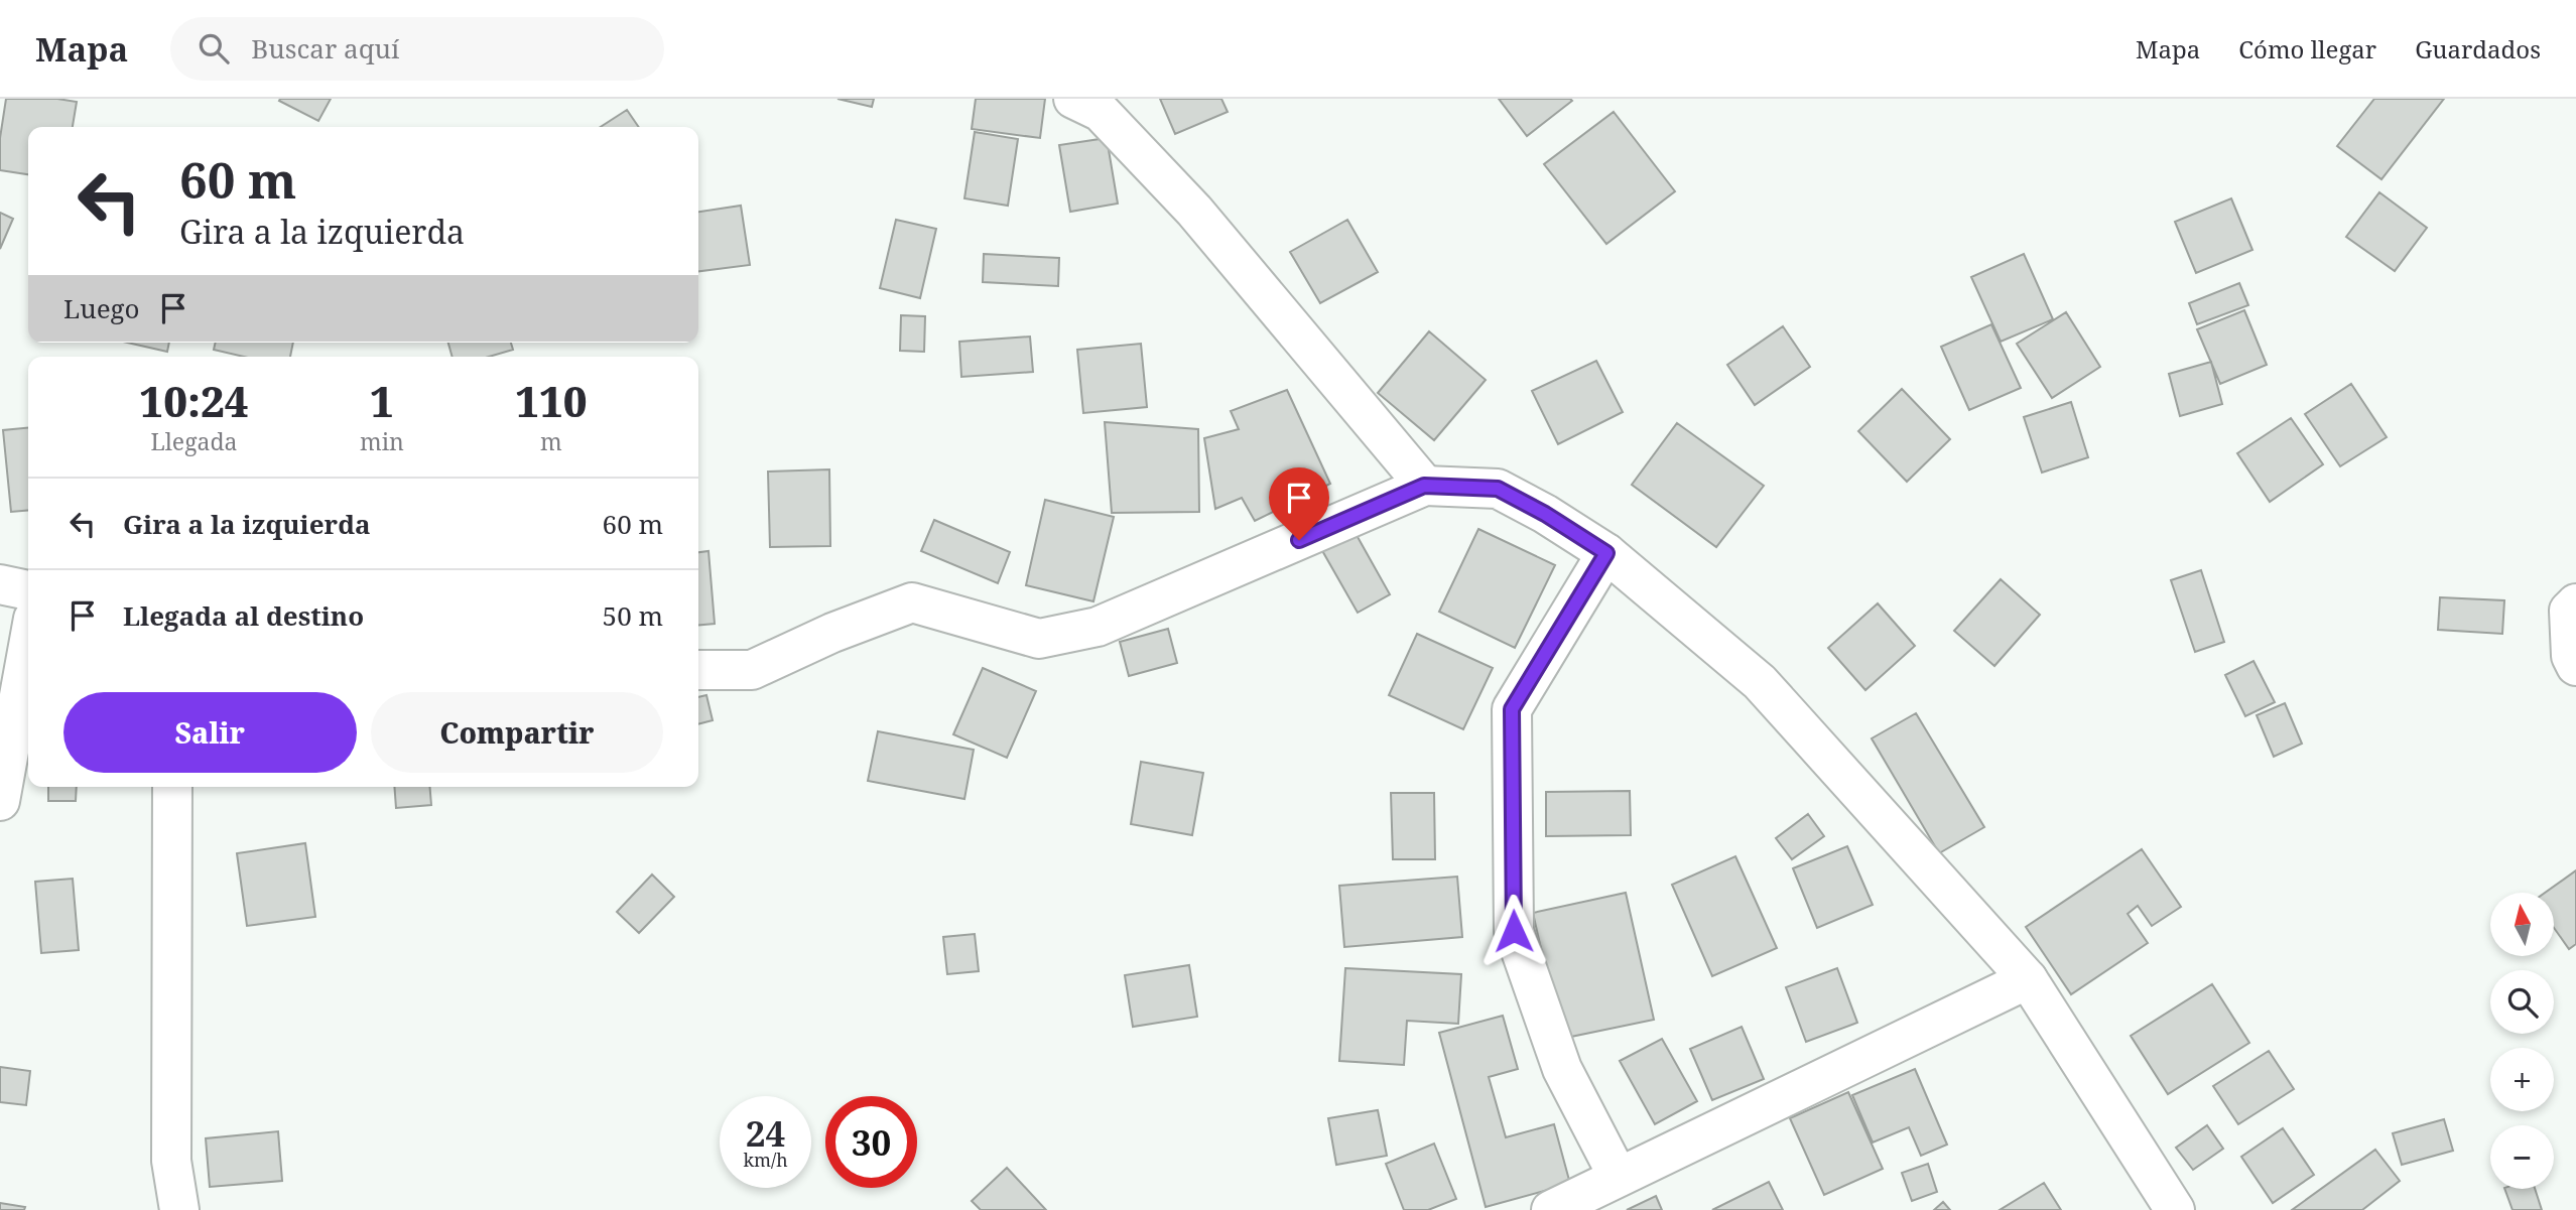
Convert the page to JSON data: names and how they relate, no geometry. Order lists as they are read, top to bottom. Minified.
{"north":"top","page":{"header":"Mapa","search":"Buscar aquí","nav":["Mapa","Cómo llegar","Guardados"],"turn":["60 m","Gira a la izquierda"],"then":"Luego","eta":["10:24","Llegada","1","min","110","m"],"list":[{"name":"Gira a la izquierda","value":"60 m"},{"name":"Llegada al destino","value":"50 m"}],"buttons":["Salir","Compartir"],"map_buttons":["+","−"],"speed":"24 km/h","limit":"30"}}
